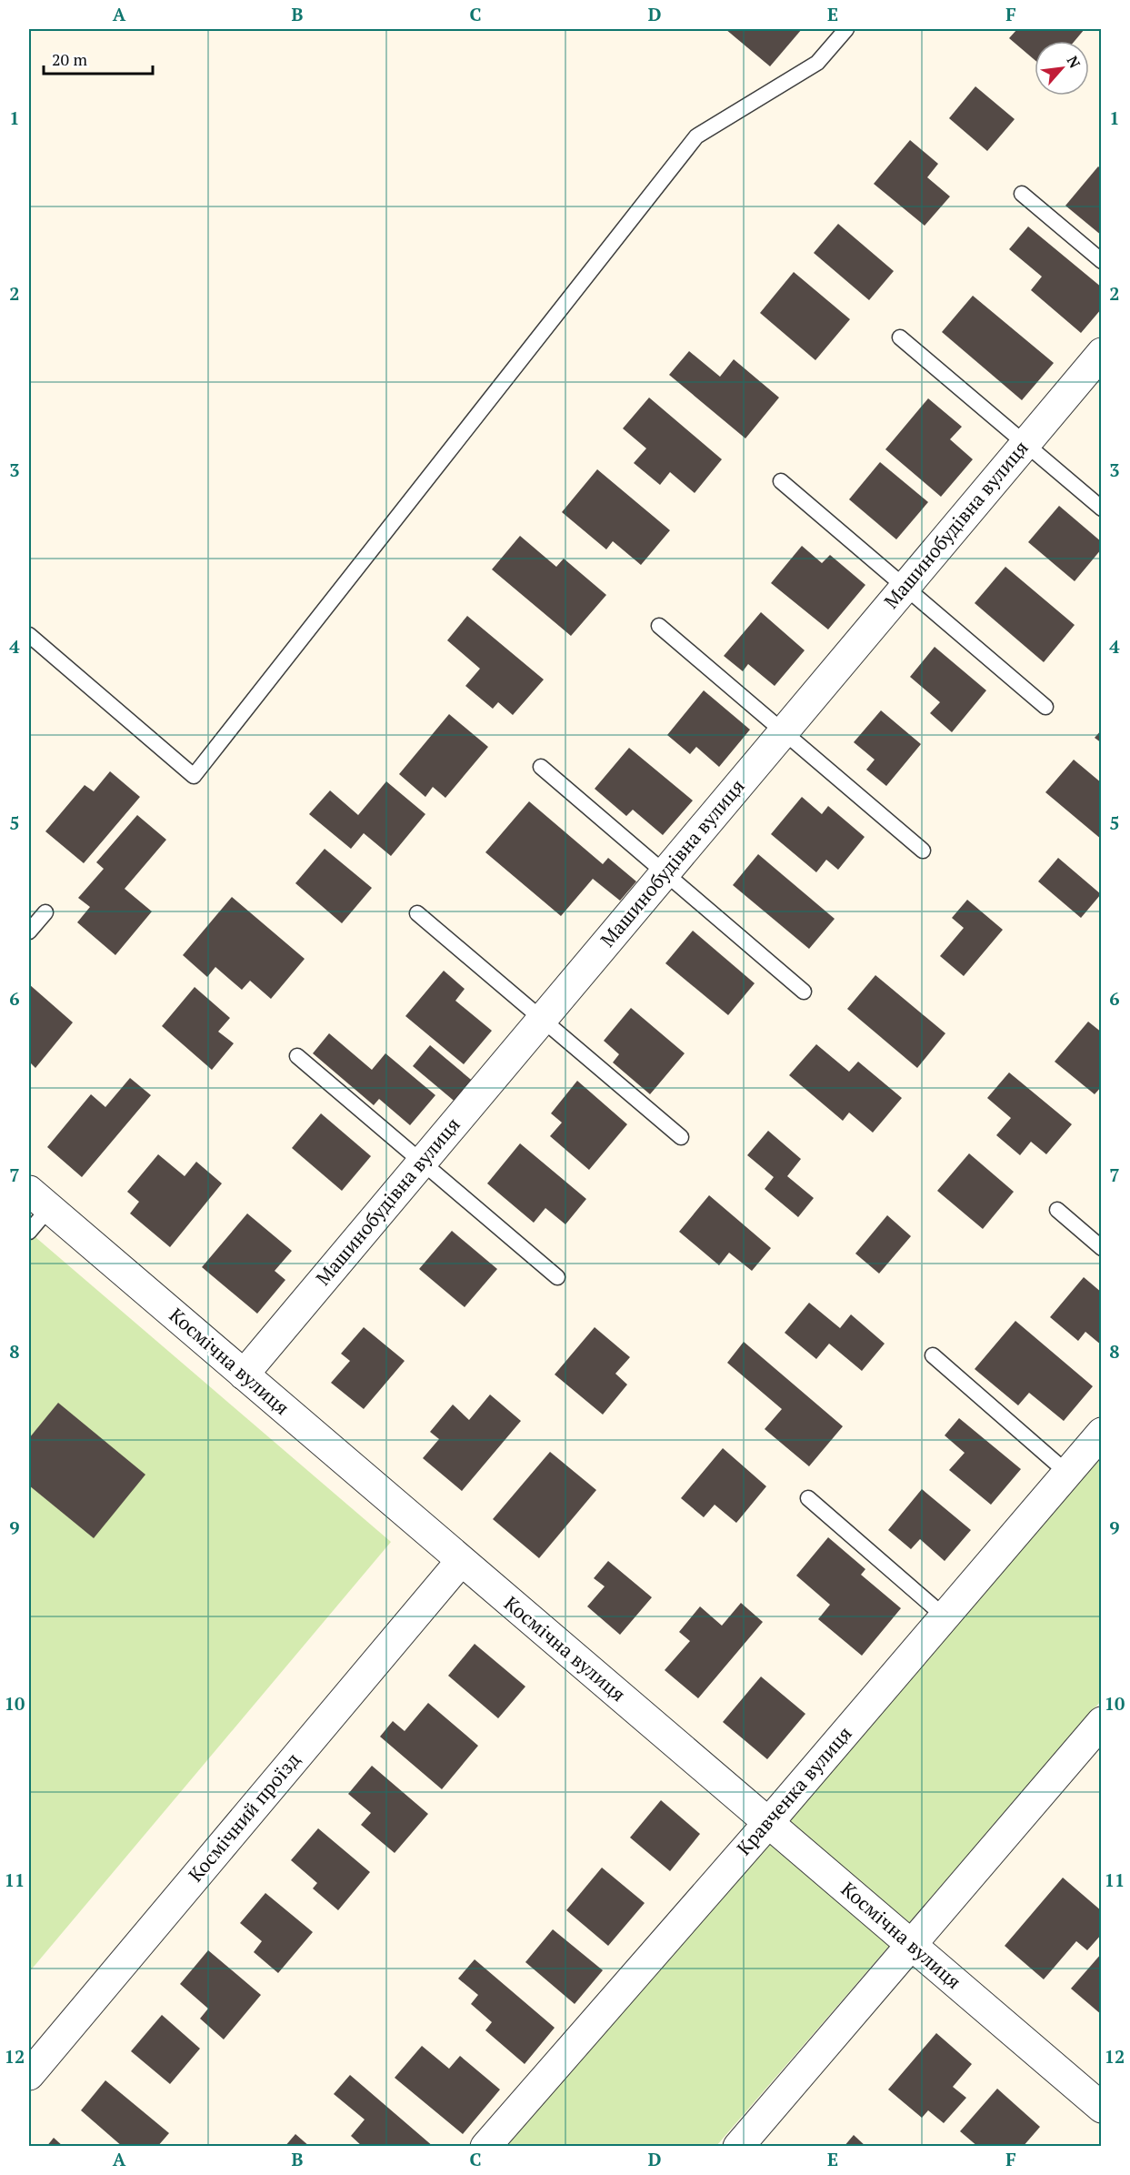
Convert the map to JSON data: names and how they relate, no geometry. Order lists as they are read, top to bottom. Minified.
{"streets":{"street":["Машинобудівна вулиця","Космічна вулиця","Кравченка вулиця","Космічний проїзд"]},"crossings":[["Машинобудівна вулиця","Космічна вулиця"],["Космічна вулиця","Кравченка вулиця"],["Космічна вулиця","Космічний проїзд"]],"scale_bar":"20 m","north":"top right","grid":{"columns":["A","B","C","D","E","F"],"rows":["1","2","3","4","5","6","7","8","9","10","11","12"]}}
